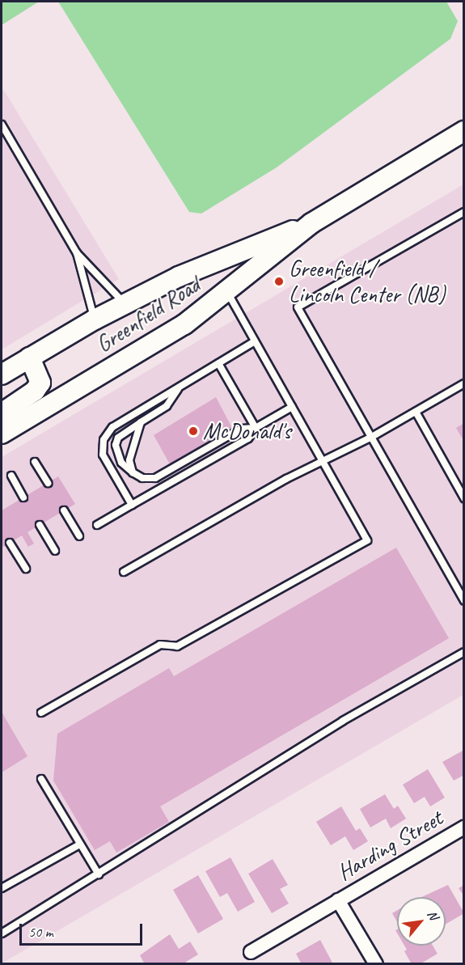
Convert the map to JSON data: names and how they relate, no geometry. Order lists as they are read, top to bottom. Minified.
{"streets":{"main road":["Greenfield Road"],"street":["Harding Street"]},"places":["Greenfield / Lincoln Center (NB)","McDonald's"],"scale_bar":"50 m","north":"top right"}
